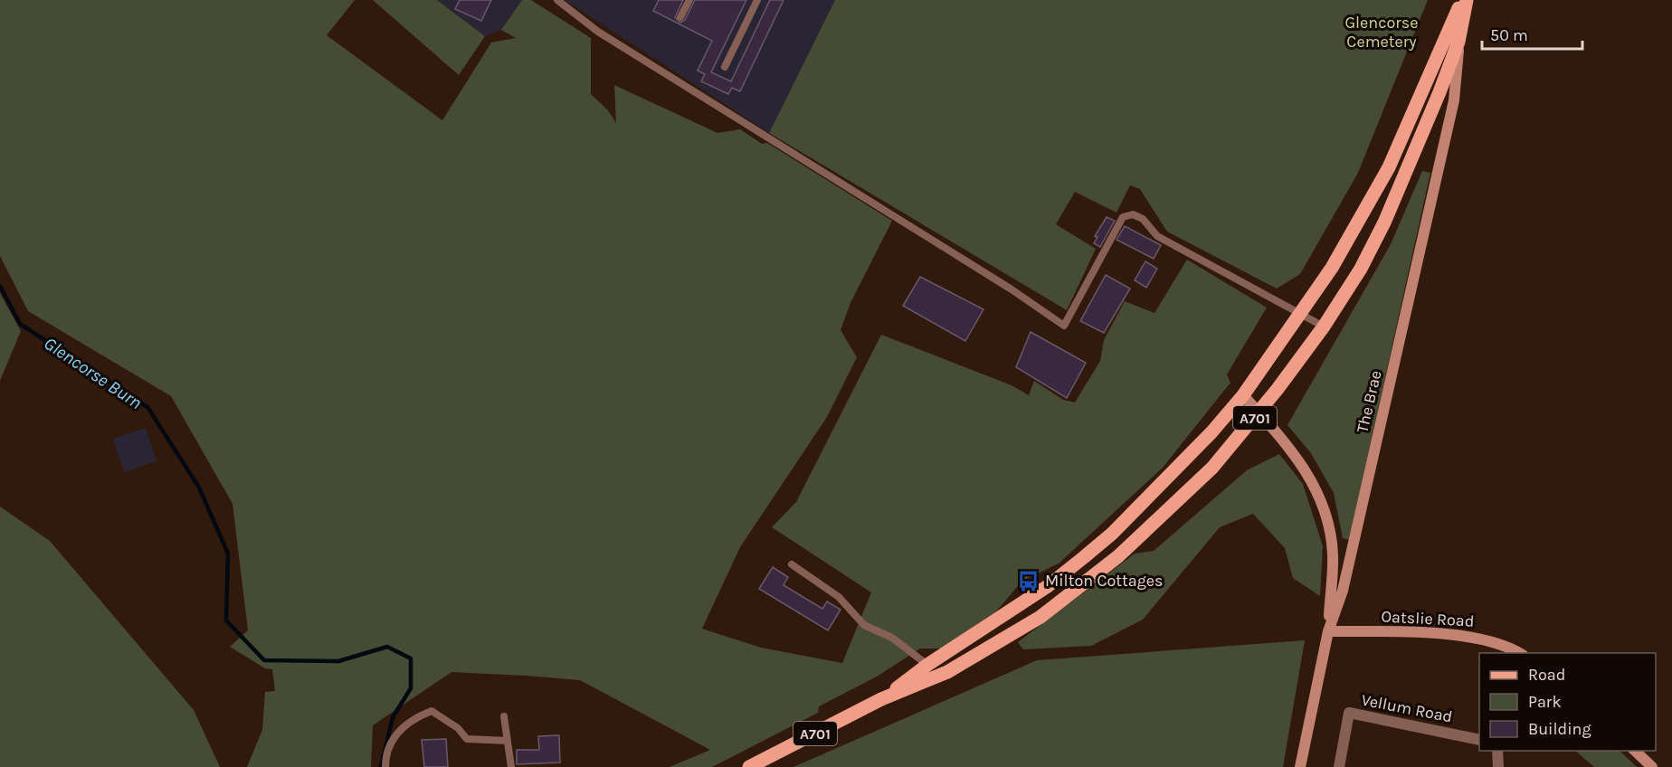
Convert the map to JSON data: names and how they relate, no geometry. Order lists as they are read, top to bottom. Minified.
{"streets":{"main road":["The Brae","A701","Oatslie Road"],"street":["Vellum Road"]},"crossings":[["The Brae","A701"],["The Brae","Oatslie Road"]],"water":["Glencorse Burn"],"parks":["Glencorse Cemetery"],"places":{"bus stop":["Milton Cottages"]},"legend":["Road","Park","Building"],"scale_bar":"50 m"}
